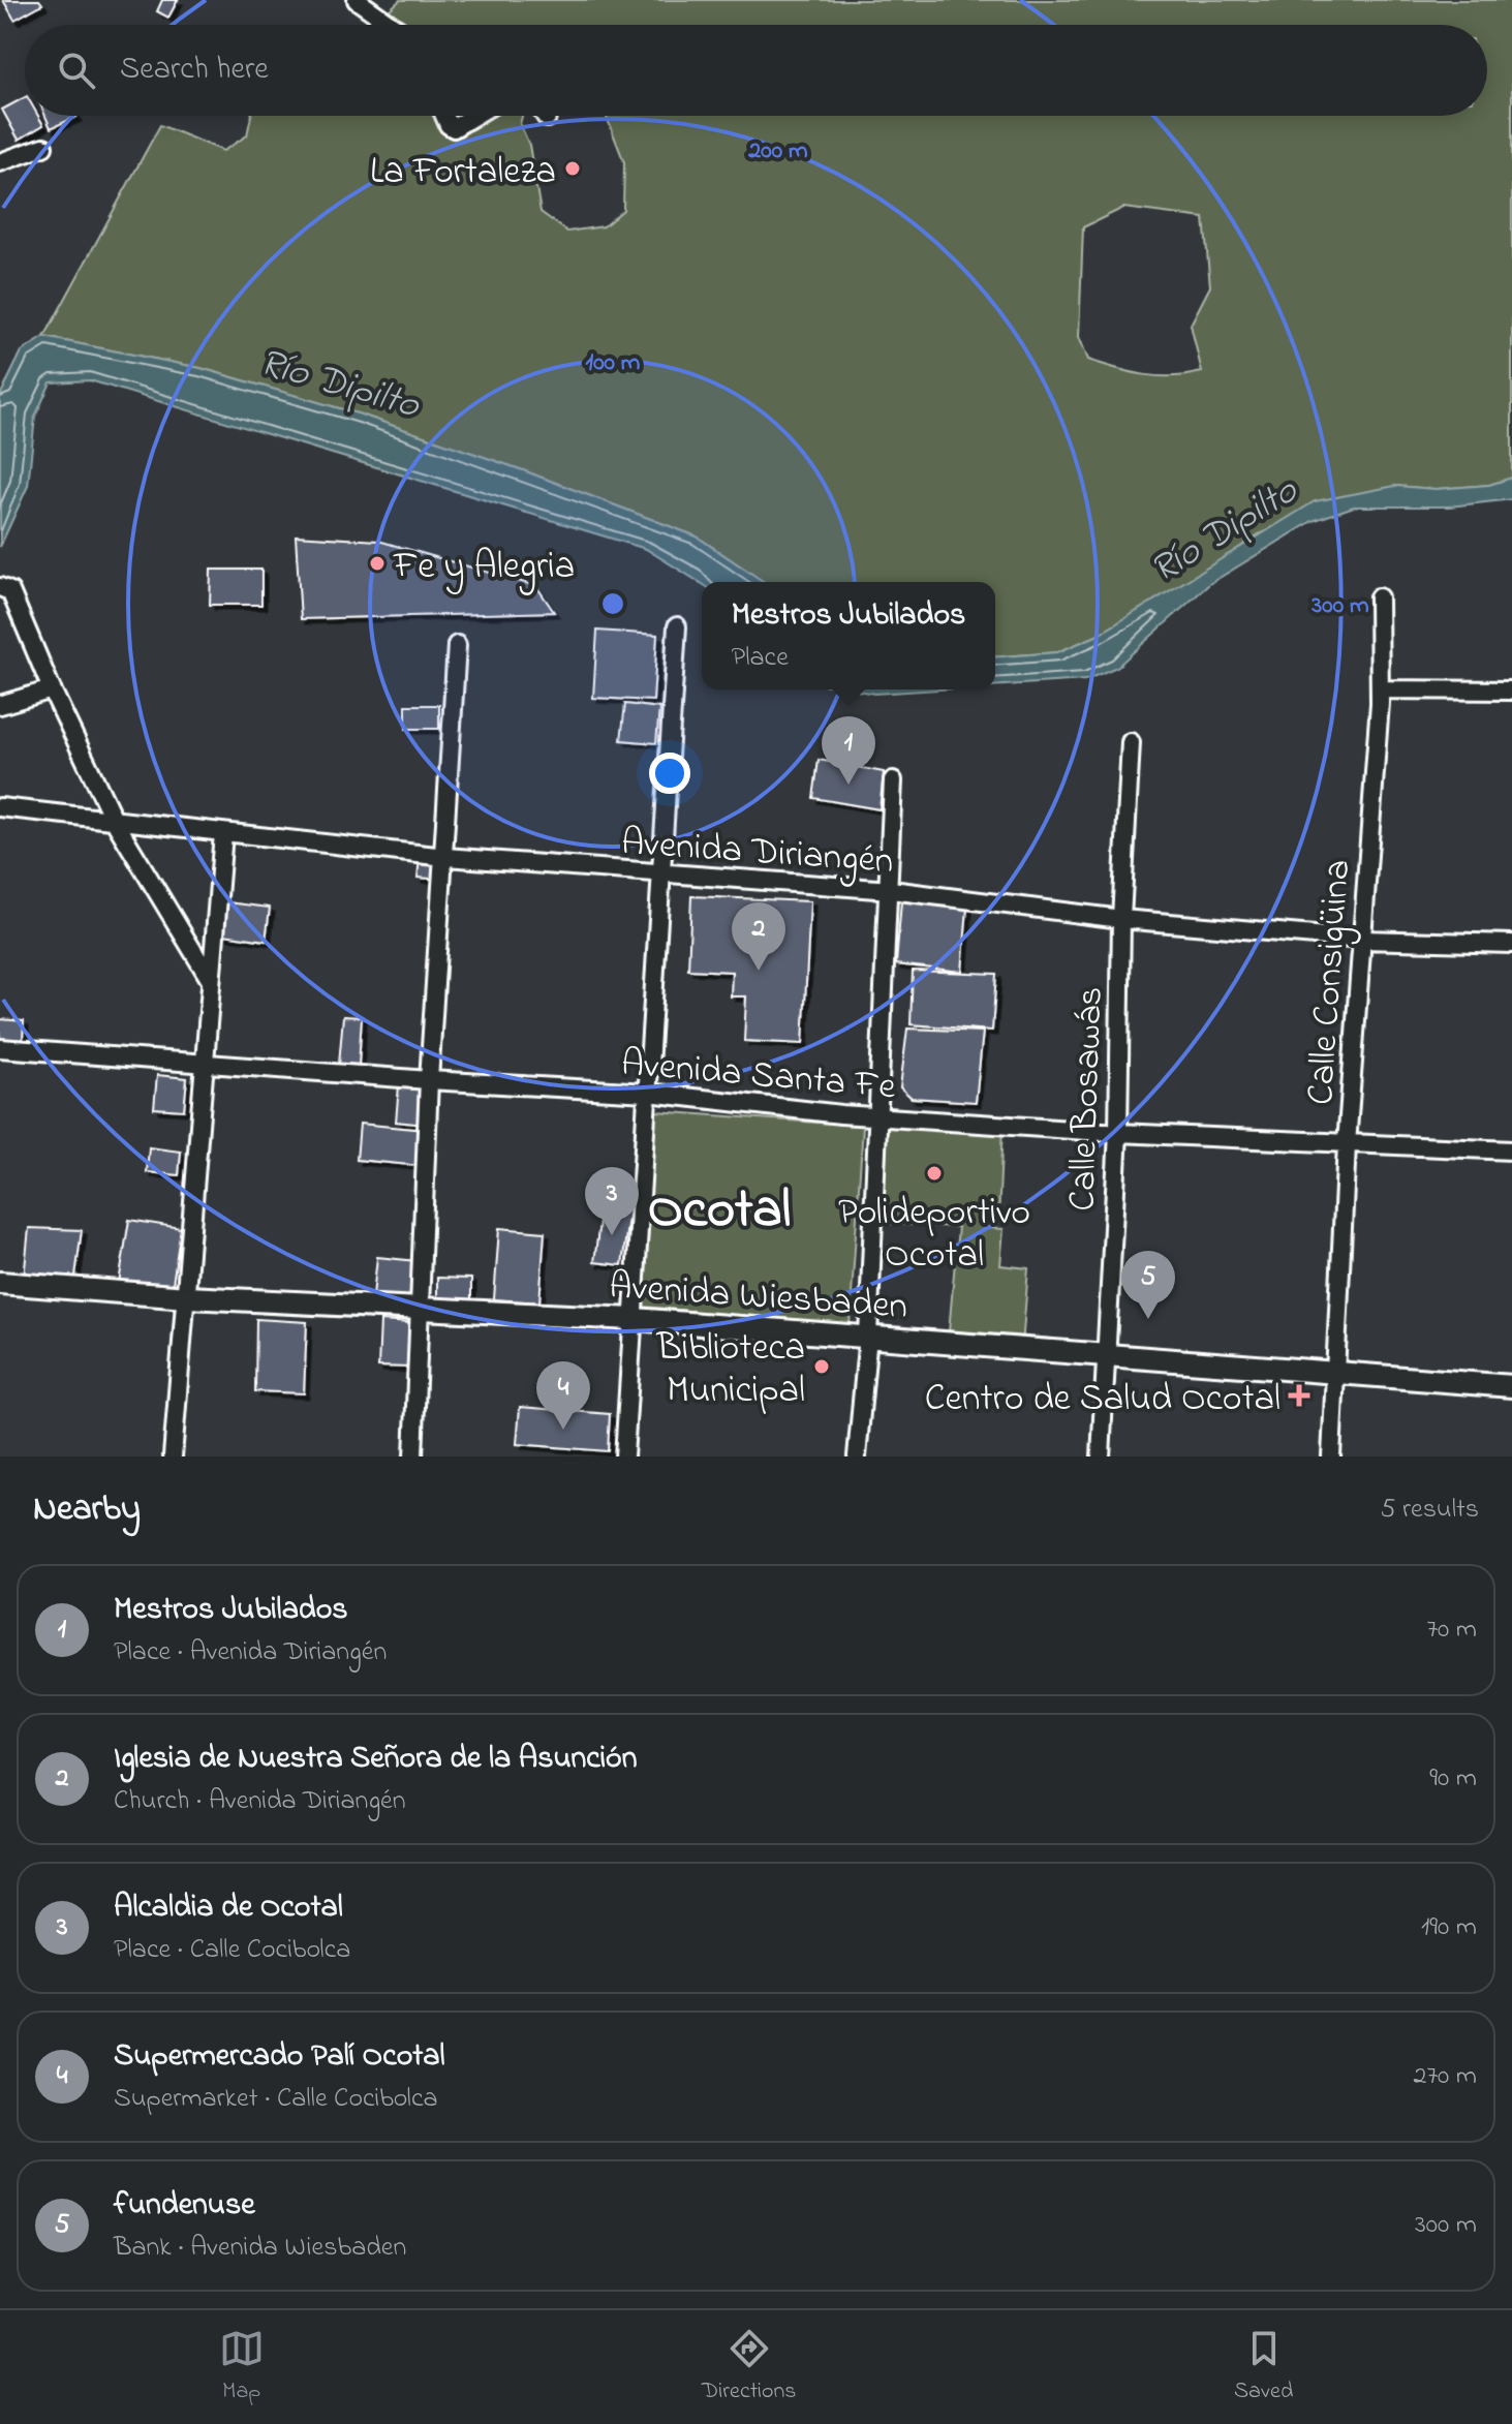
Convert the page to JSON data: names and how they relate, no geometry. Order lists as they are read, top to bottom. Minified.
{"streets":{"street":["Avenida Diriangén","Calle Consigüina","Avenida Santa Fe","Calle Bosawás","Avenida Wiesbaden"]},"crossings":[["Avenida Diriangén","Calle Consigüina"],["Avenida Diriangén","Calle Bosawás"],["Calle Consigüina","Avenida Santa Fe"],["Calle Consigüina","Avenida Wiesbaden"],["Avenida Santa Fe","Calle Bosawás"],["Calle Bosawás","Avenida Wiesbaden"]],"districts":["Ocotal"],"water":["Río Dipilto"],"places":{"other":["La Fortaleza","Fe y Alegria","Polideportivo Ocotal","Biblioteca Municipal"],"health":["Centro de Salud Ocotal"]},"page":{"search":"Search here","popup":["Mestros Jubilados","Place"],"pins":["1","2","3","5","4"],"heading":["Nearby","5 results"],"list":[{"mark":"1","name":"Mestros Jubilados","note":"Place · Avenida Diriangén","value":"70 m"},{"mark":"2","name":"Iglesia de Nuestra Señora de la Asunción","note":"Church · Avenida Diriangén","value":"90 m"},{"mark":"3","name":"Alcaldia de Ocotal","note":"Place · Calle Cocibolca","value":"190 m"},{"mark":"4","name":"Supermercado Palí Ocotal","note":"Supermarket · Calle Cocibolca","value":"270 m"},{"mark":"5","name":"fundenuse","note":"Bank · Avenida Wiesbaden","value":"300 m"}],"nav":["Map","Directions","Saved"]},"rings":["200 m","100 m","300 m"]}
